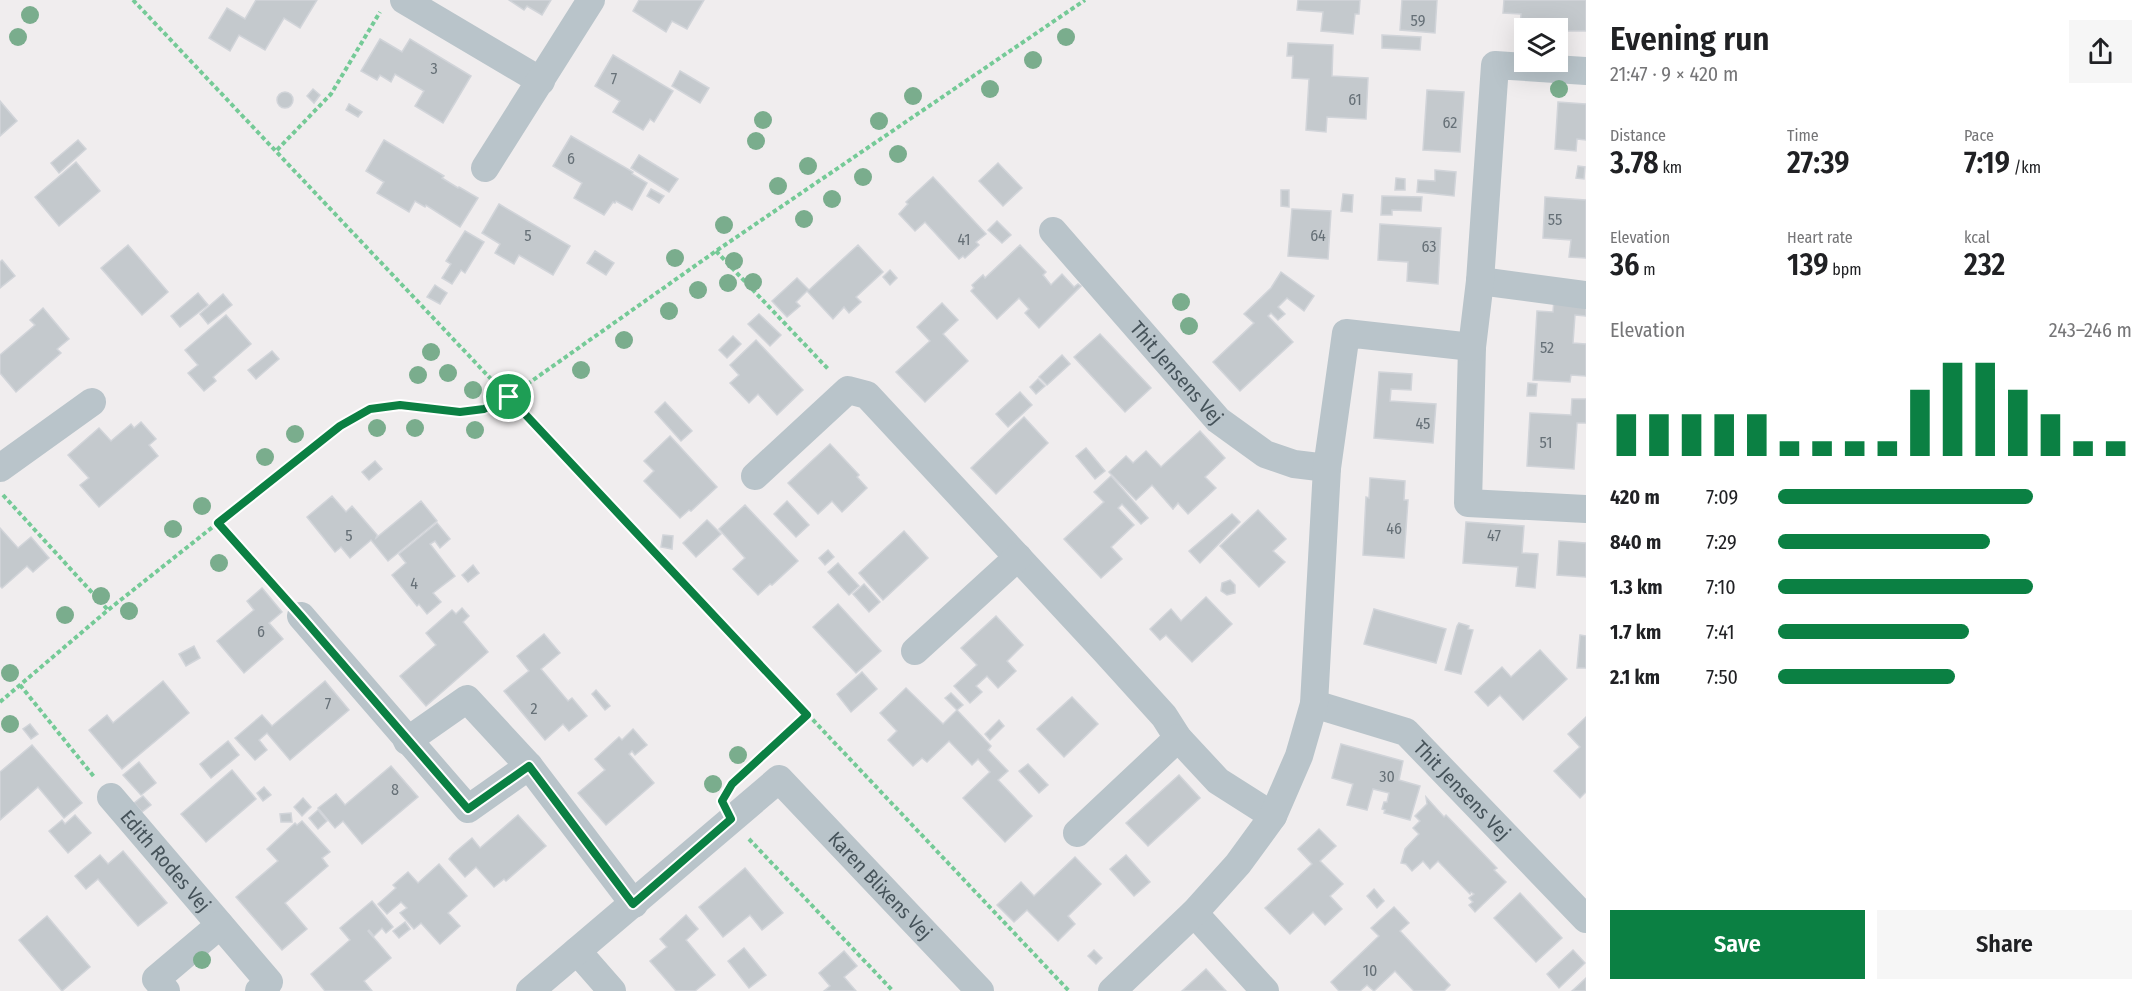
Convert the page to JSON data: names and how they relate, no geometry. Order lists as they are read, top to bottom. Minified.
{"streets":{"street":["Thit Jensens Vej","Edith Rodes Vej","Karen Blixens Vej"]},"house_numbers":["59","3","7","61","62","6","55","5","64","41","63","52","45","51","46","5","47","4","6","7","2","30","8","10"],"page":{"heading":["Evening run","21:47 · 9 × 420 m"],"stats":[["Distance","3.78 km"],["Time","27:39"],["Pace","7:19 /km"],["Elevation","36 m"],["Heart rate","139 bpm"],["kcal","232"]],"chart":["Elevation","243–246 m"],"list":[{"name":"420 m","note":"7:09"},{"name":"840 m","note":"7:29"},{"name":"1.3 km","note":"7:10"},{"name":"1.7 km","note":"7:41"},{"name":"2.1 km","note":"7:50"}],"buttons":["Save","Share"]}}
